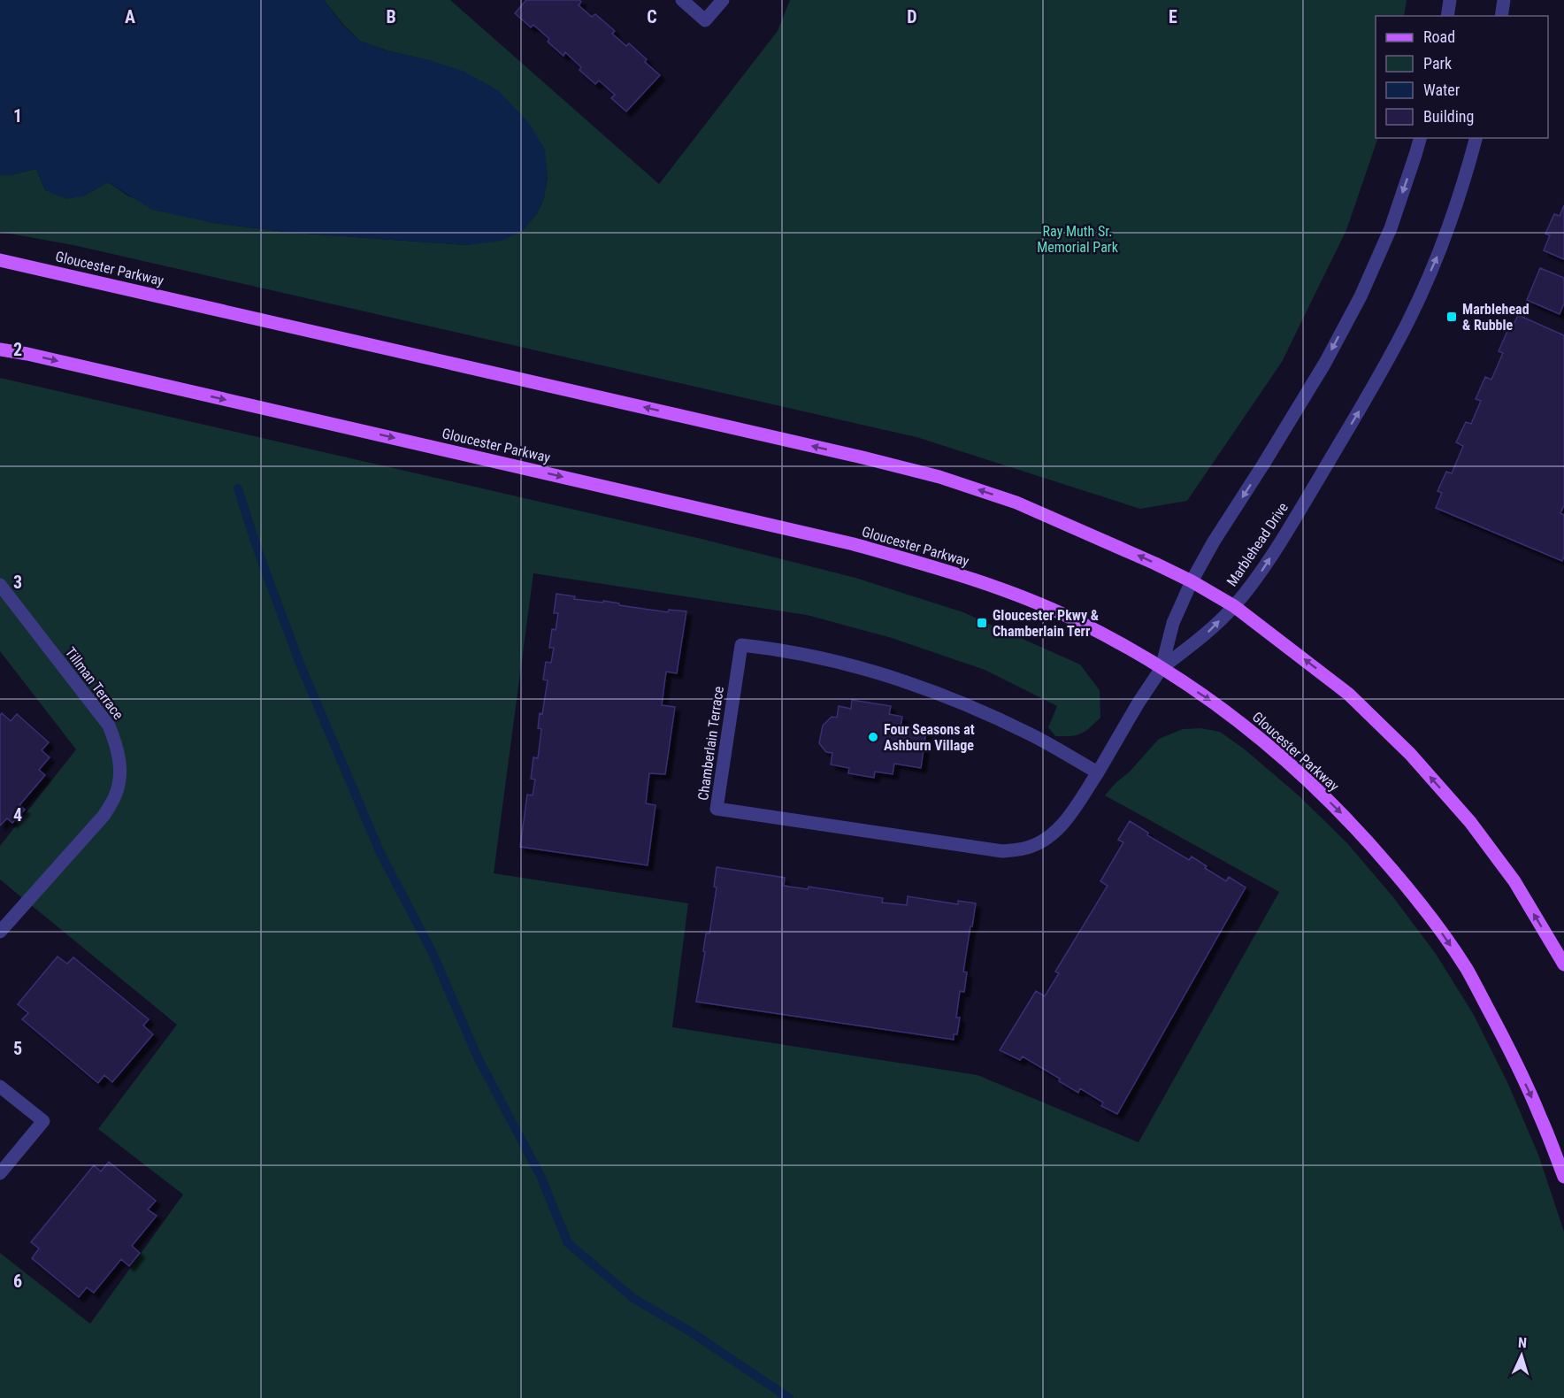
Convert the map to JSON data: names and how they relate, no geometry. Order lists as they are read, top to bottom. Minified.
{"streets":{"main road":["Gloucester Parkway"],"street":["Marblehead Drive","Tillman Terrace","Chamberlain Terrace"]},"crossings":[["Gloucester Parkway","Marblehead Drive"],["Gloucester Parkway","Chamberlain Terrace"],["Marblehead Drive","Chamberlain Terrace"]],"parks":["Ray Muth Sr. Memorial Park"],"places":{"transit":["Marblehead & Rubble","Gloucester Pkwy & Chamberlain Terr"],"other":["Four Seasons at Ashburn Village"]},"legend":["Road","Park","Water","Building"],"north":"top","grid":{"columns":["A","B","C","D","E"],"rows":["1","2","3","4","5","6"]}}
